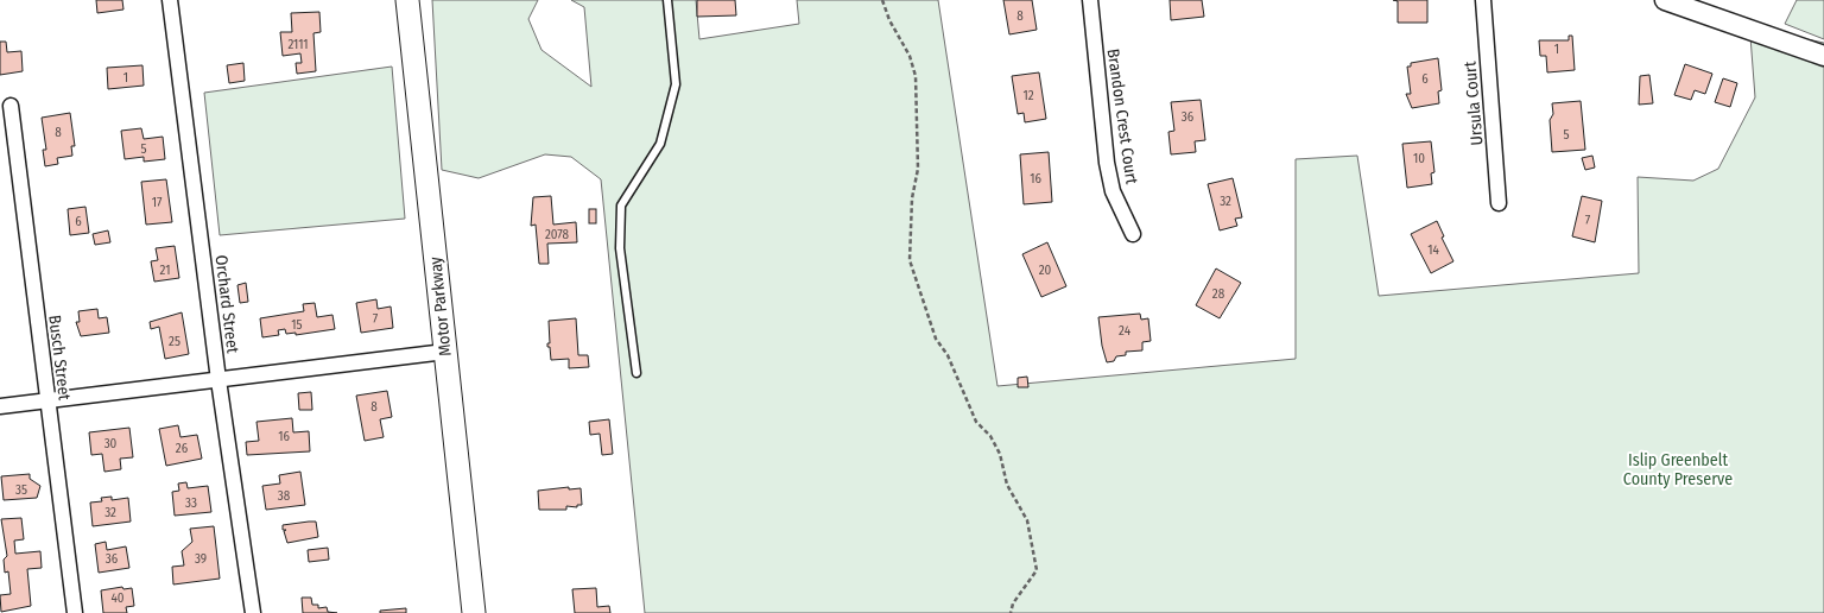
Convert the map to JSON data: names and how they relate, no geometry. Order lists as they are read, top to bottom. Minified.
{"streets":{"main road":["Motor Parkway"],"street":["Ursula Court","Brandon Crest Court","Orchard Street","Busch Street"]},"parks":["Islip Greenbelt County Preserve"],"house_numbers":["8","2111","1","1","6","12","36","8","5","5","10","16","32","17","7","6","2078","14","21","20","28","7","15","24","25","8","16","30","26","35","38","33","32","36","39","40"]}
